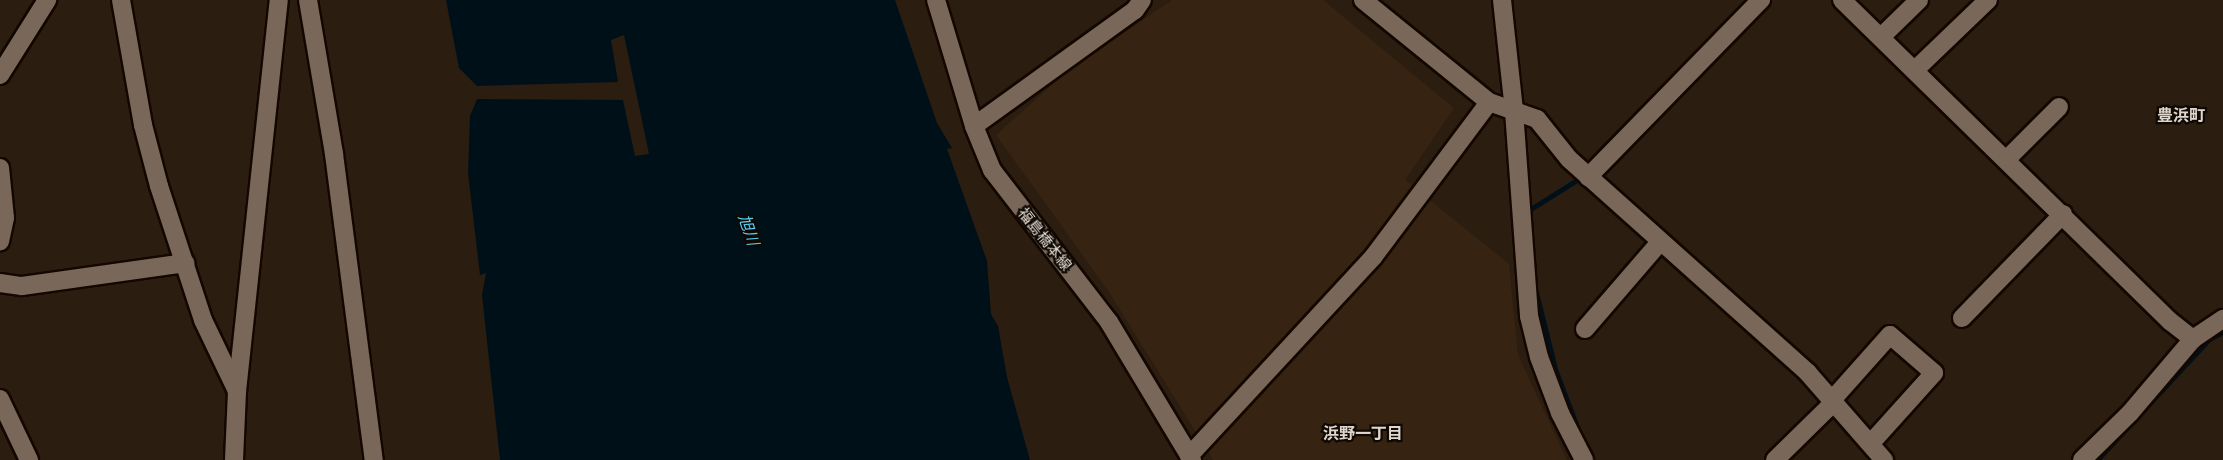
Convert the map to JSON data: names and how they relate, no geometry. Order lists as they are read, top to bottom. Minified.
{"streets":{"street":["福島橋本線"]},"districts":["豊浜町","浜野一丁目"],"water":["旭川"]}
